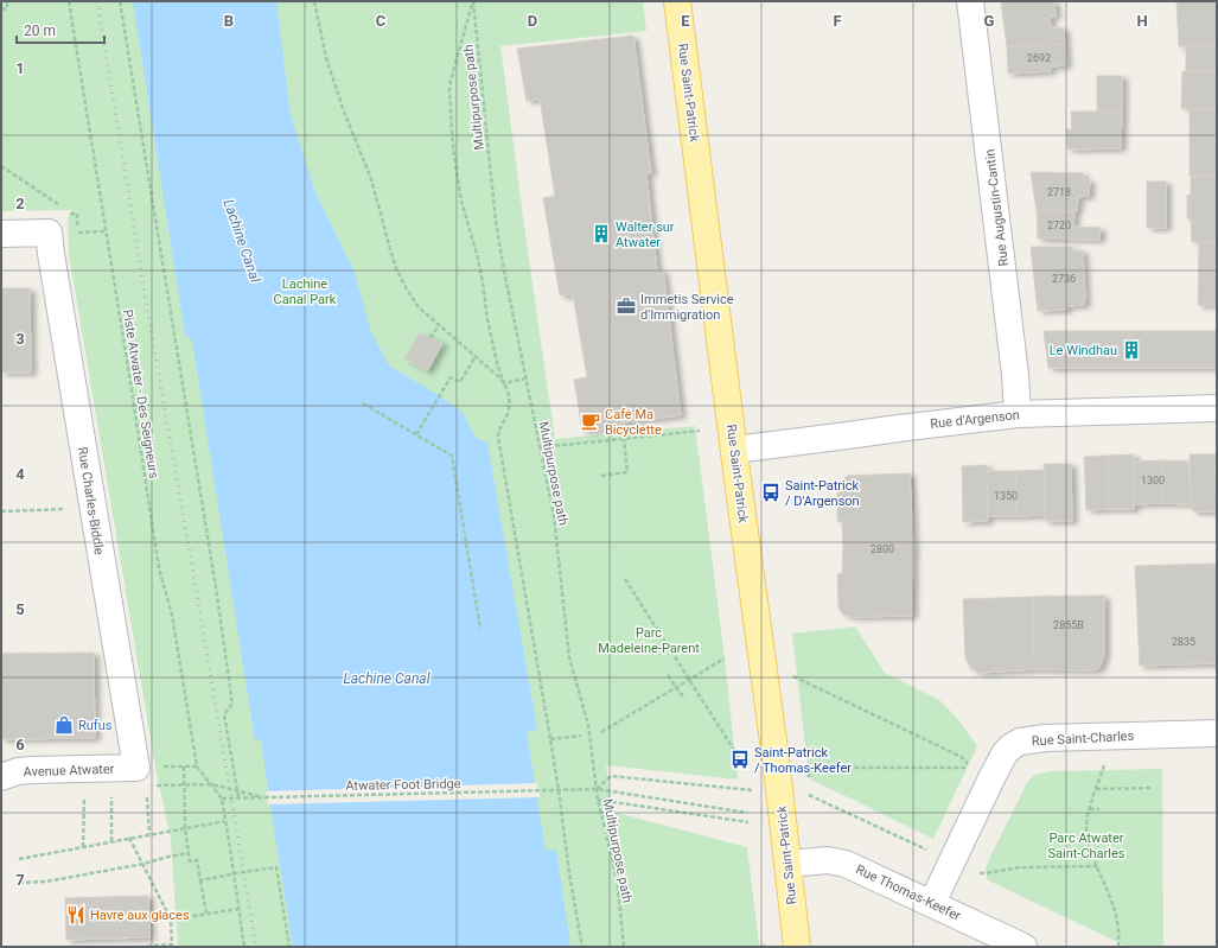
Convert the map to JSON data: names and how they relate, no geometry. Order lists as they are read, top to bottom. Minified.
{"streets":{"main road":["Rue Saint-Patrick"],"street":["Rue Augustin-Cantin","Rue d'Argenson","Rue Charles-Biddle","Rue Saint-Charles","Avenue Atwater","Rue Thomas-Keefer"],"path":["Multipurpose path","Piste Atwater - Des Seigneurs","Atwater Foot Bridge"]},"crossings":[["Rue Saint-Patrick","Rue d'Argenson"],["Rue Saint-Patrick","Rue Thomas-Keefer"],["Multipurpose path","Atwater Foot Bridge"],["Rue Augustin-Cantin","Rue d'Argenson"],["Rue Charles-Biddle","Avenue Atwater"],["Rue Saint-Charles","Rue Thomas-Keefer"]],"water":["Lachine Canal"],"parks":["Lachine Canal Park","Parc Madeleine-Parent","Parc Atwater Saint-Charles"],"places":{"building":["Walter sur Atwater","Le Windhau"],"office":["Immetis Service d'Immigration"],"cafe":["Café Ma Bicyclette"],"bus stop":["Saint-Patrick / D'Argenson","Saint-Patrick / Thomas-Keefer"],"shop":["Rufus"],"restaurant":["Havre aux glaces"]},"house_numbers":["2692","2718","2720","2736","1300","1350","2800","2855B","2835"],"scale_bar":"20 m","grid":{"columns":["B","C","D","E","F","G","H"],"rows":["1","2","3","4","5","6","7"]}}
